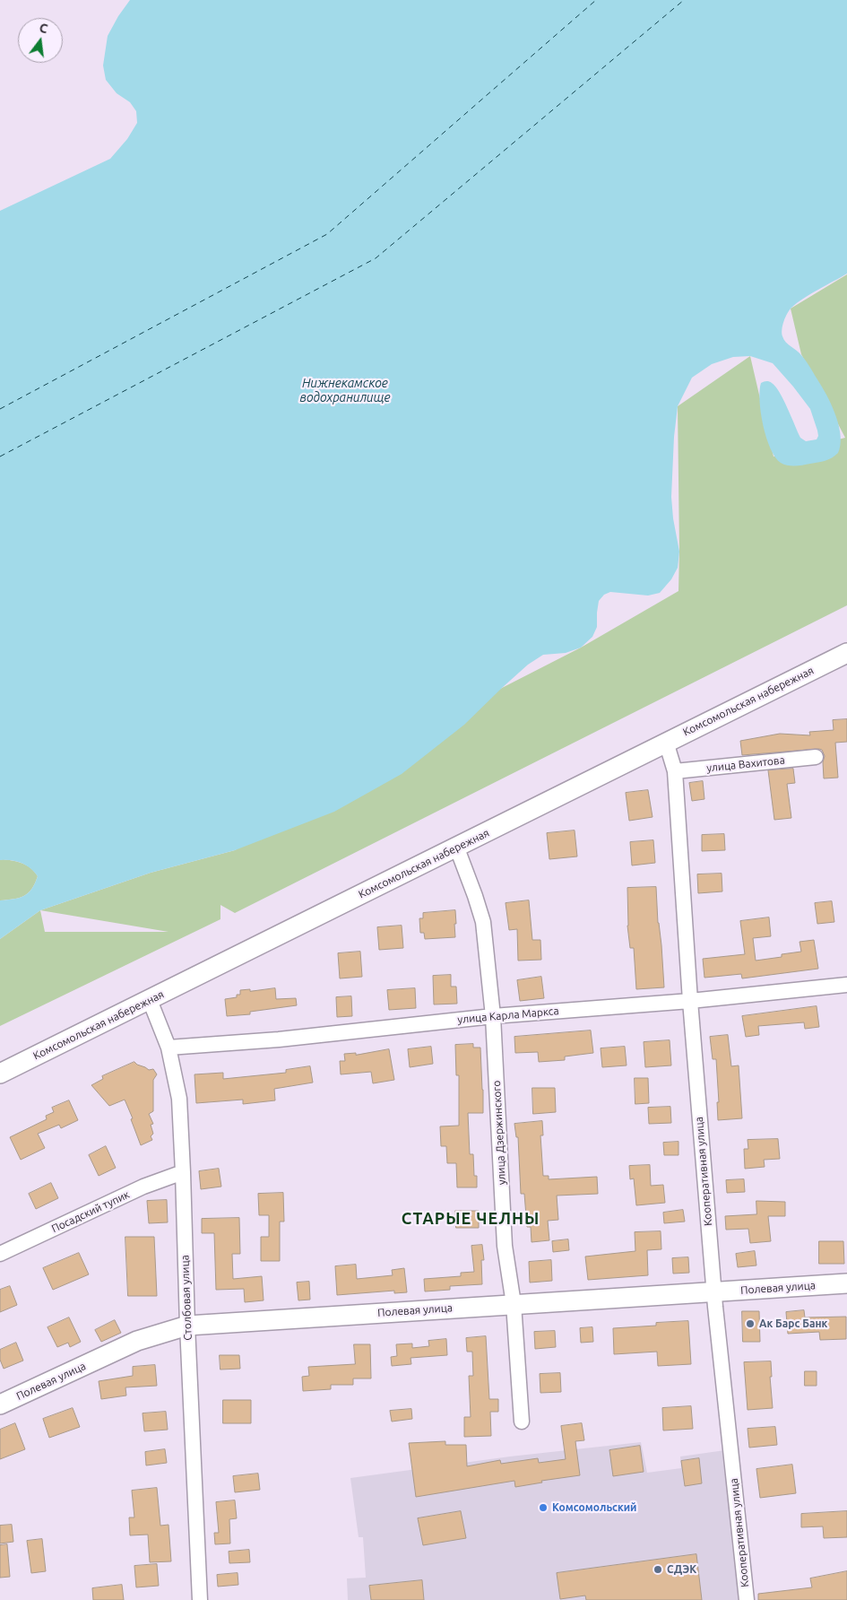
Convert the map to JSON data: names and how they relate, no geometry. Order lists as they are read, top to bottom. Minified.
{"streets":{"street":["Комсомольская набережная","улица Вахитова","улица Карла Маркса","улица Дзержинского","Кооперативная улица","Посадский тупик","Полевая улица","Столбовая улица"]},"crossings":[["Комсомольская набережная","улица Дзержинского"],["Комсомольская набережная","Кооперативная улица"],["Комсомольская набережная","Столбовая улица"],["улица Вахитова","Кооперативная улица"],["улица Карла Маркса","улица Дзержинского"],["улица Карла Маркса","Кооперативная улица"],["улица Карла Маркса","Столбовая улица"],["улица Дзержинского","Полевая улица"],["Кооперативная улица","Полевая улица"],["Посадский тупик","Столбовая улица"],["Полевая улица","Столбовая улица"]],"districts":["СТАРЫЕ ЧЕЛНЫ"],"water":["Нижнекамское водохранилище"],"places":["Ак Барс Банк","Комсомольский","СДЭК"],"north":"top"}
